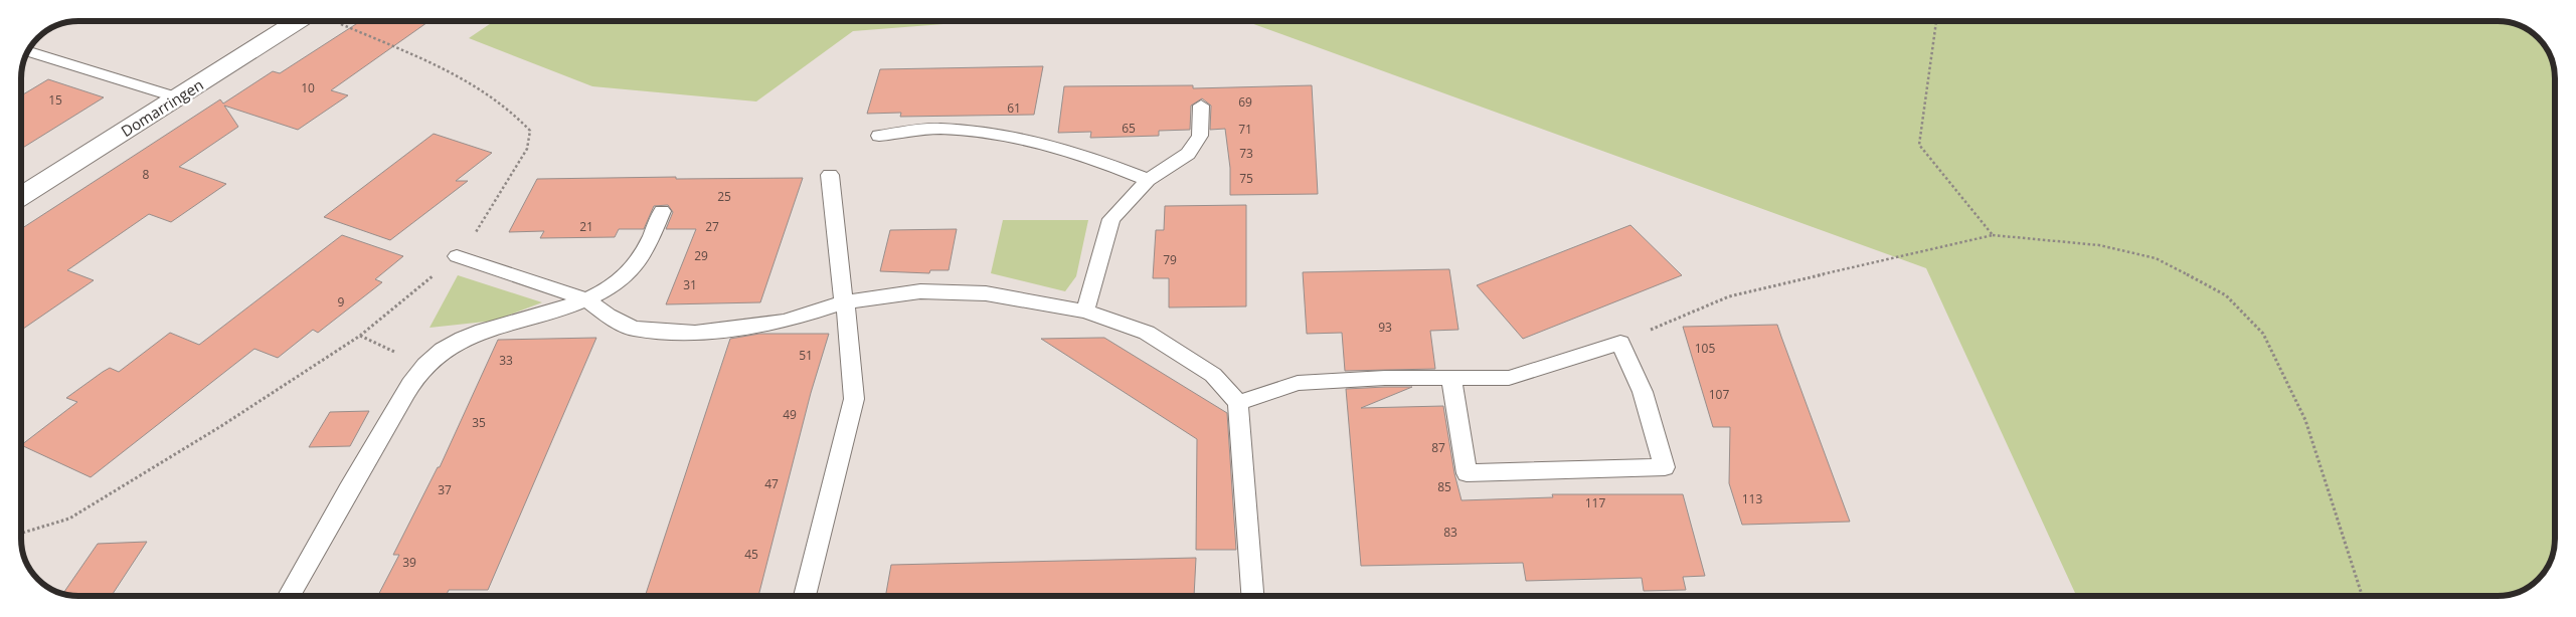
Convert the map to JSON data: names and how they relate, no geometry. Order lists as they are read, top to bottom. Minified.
{"streets":{"street":["Domarringen"]},"house_numbers":["10","15","69","61","65","71","73","8","75","25","21","27","29","79","31","9","93","105","51","33","107","49","35","87","47","85","37","113","117","83","45","39"]}
